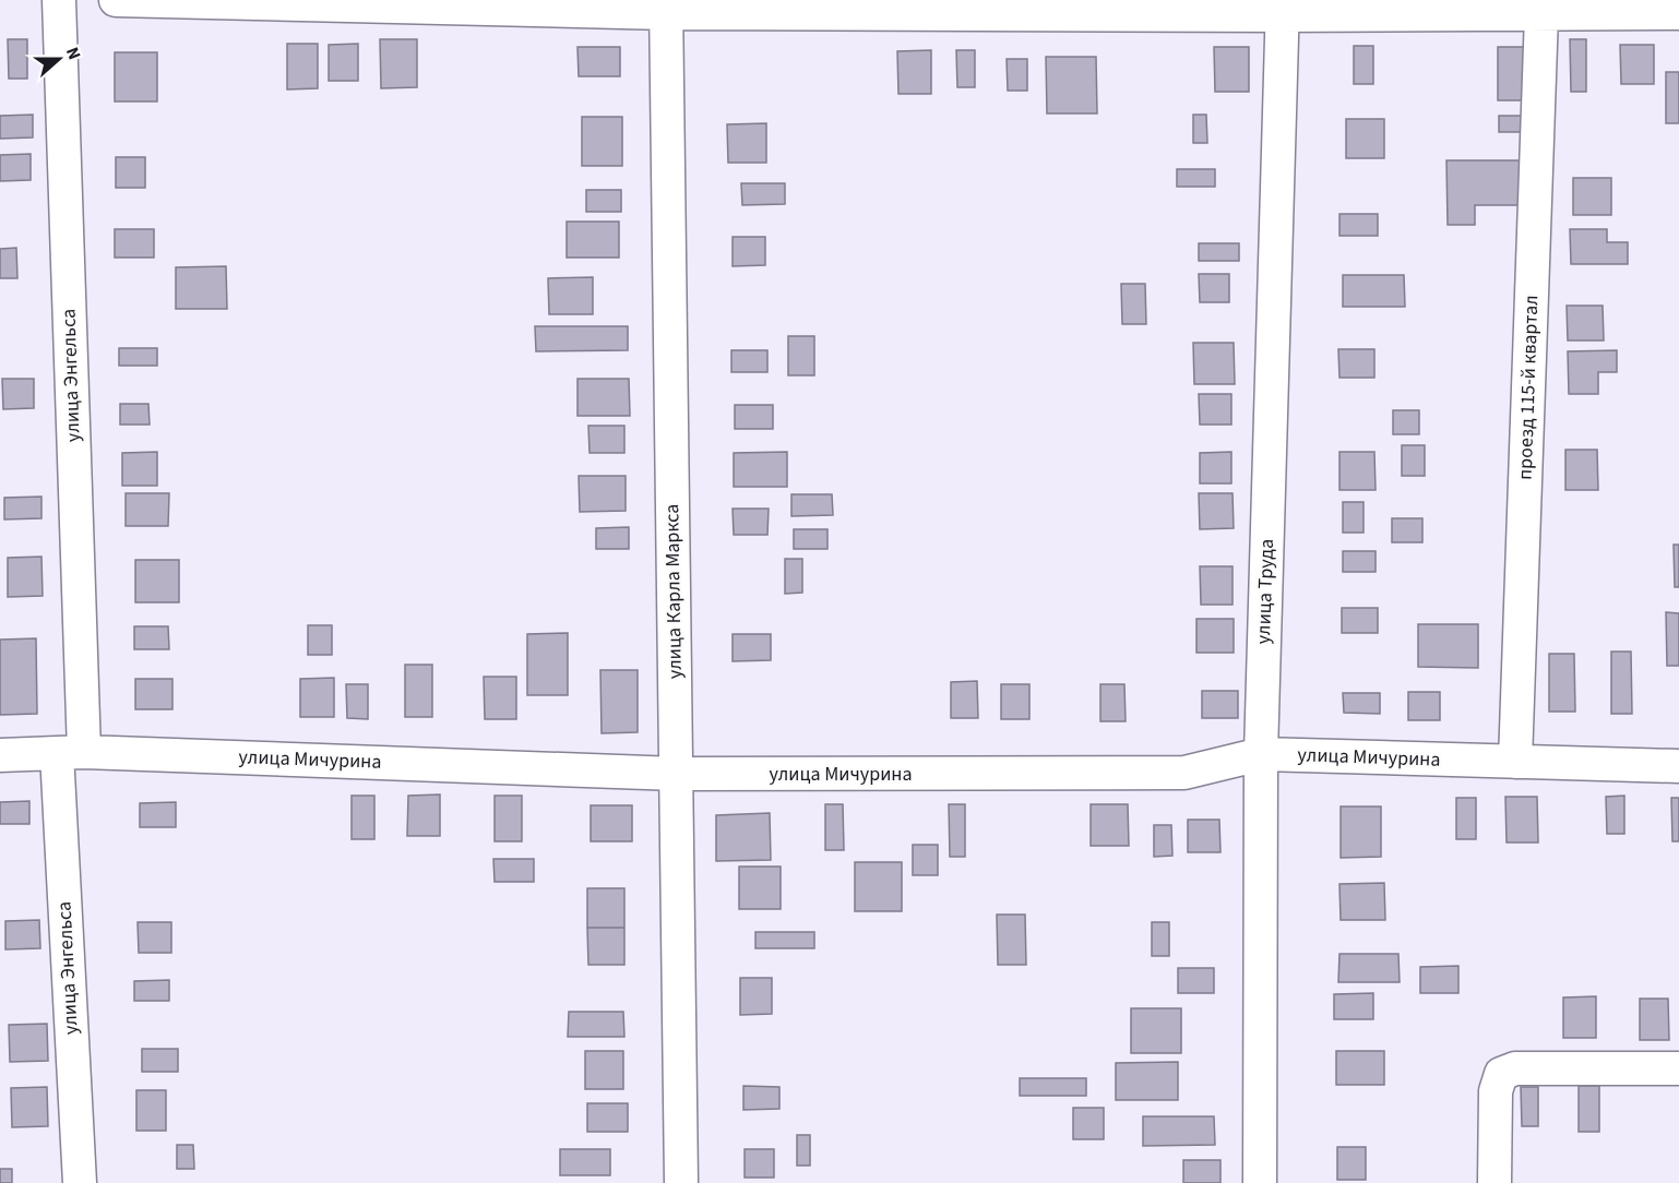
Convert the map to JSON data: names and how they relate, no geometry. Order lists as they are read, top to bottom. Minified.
{"streets":{"street":["улица Энгельса","проезд 115-й квартал","улица Карла Маркса","улица Труда","улица Мичурина"]},"crossings":[["улица Энгельса","улица Мичурина"],["проезд 115-й квартал","улица Мичурина"],["улица Карла Маркса","улица Мичурина"],["улица Труда","улица Мичурина"]],"north":"right"}
